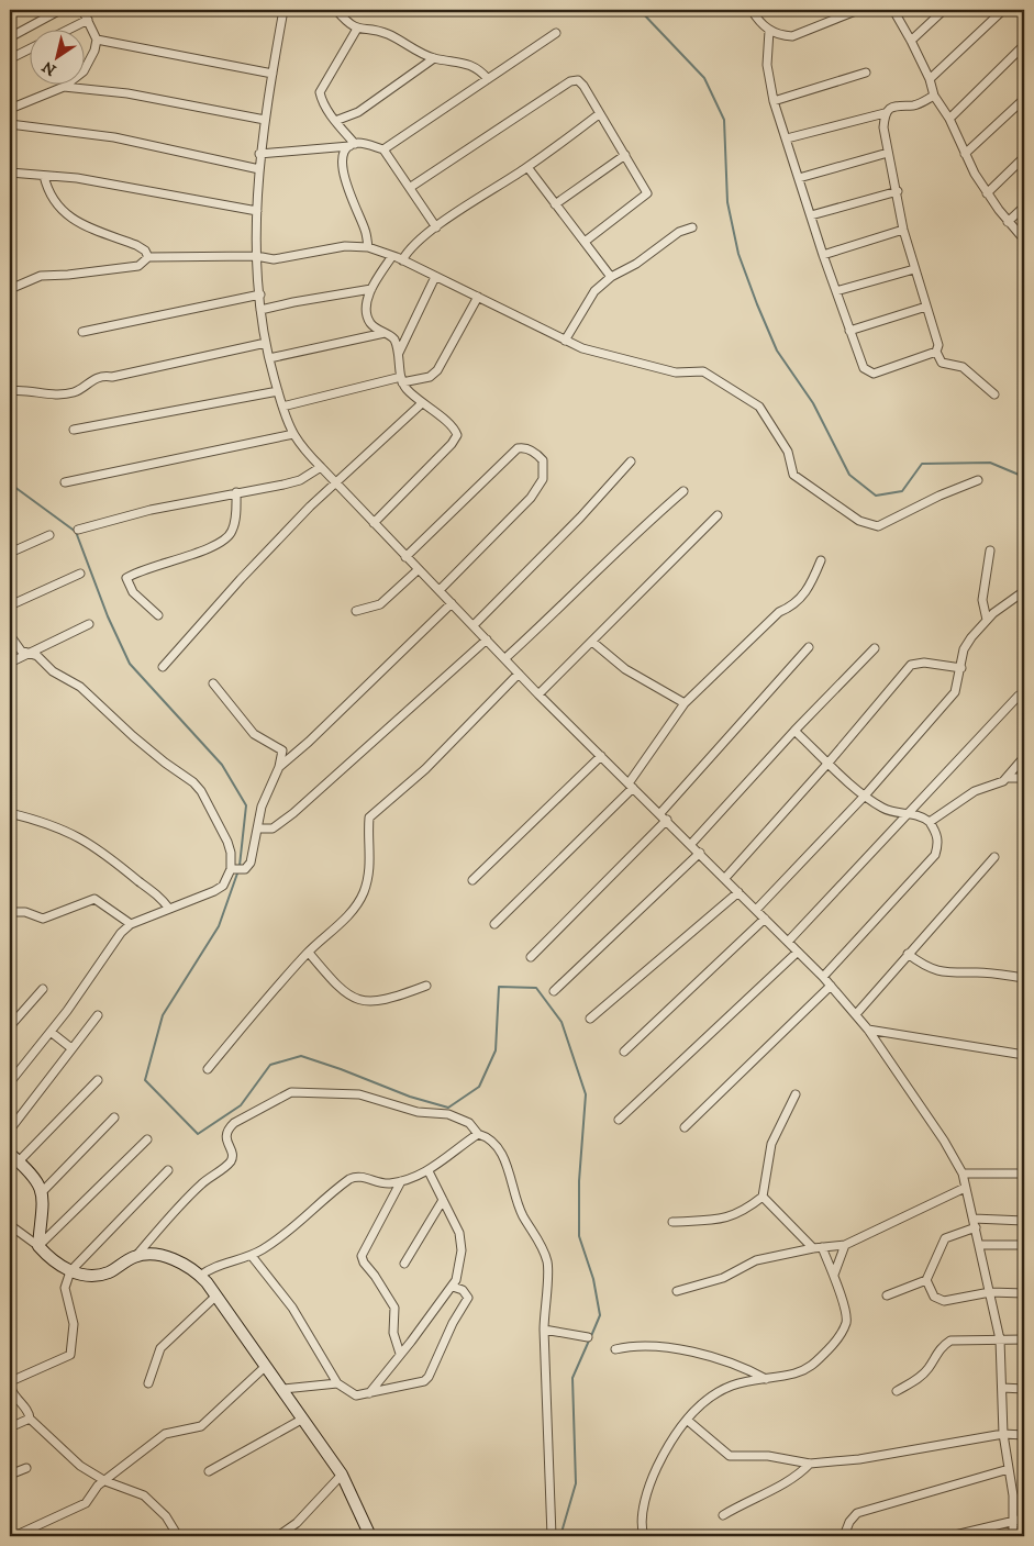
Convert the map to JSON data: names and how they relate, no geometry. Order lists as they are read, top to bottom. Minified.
{"north":"bottom left"}
